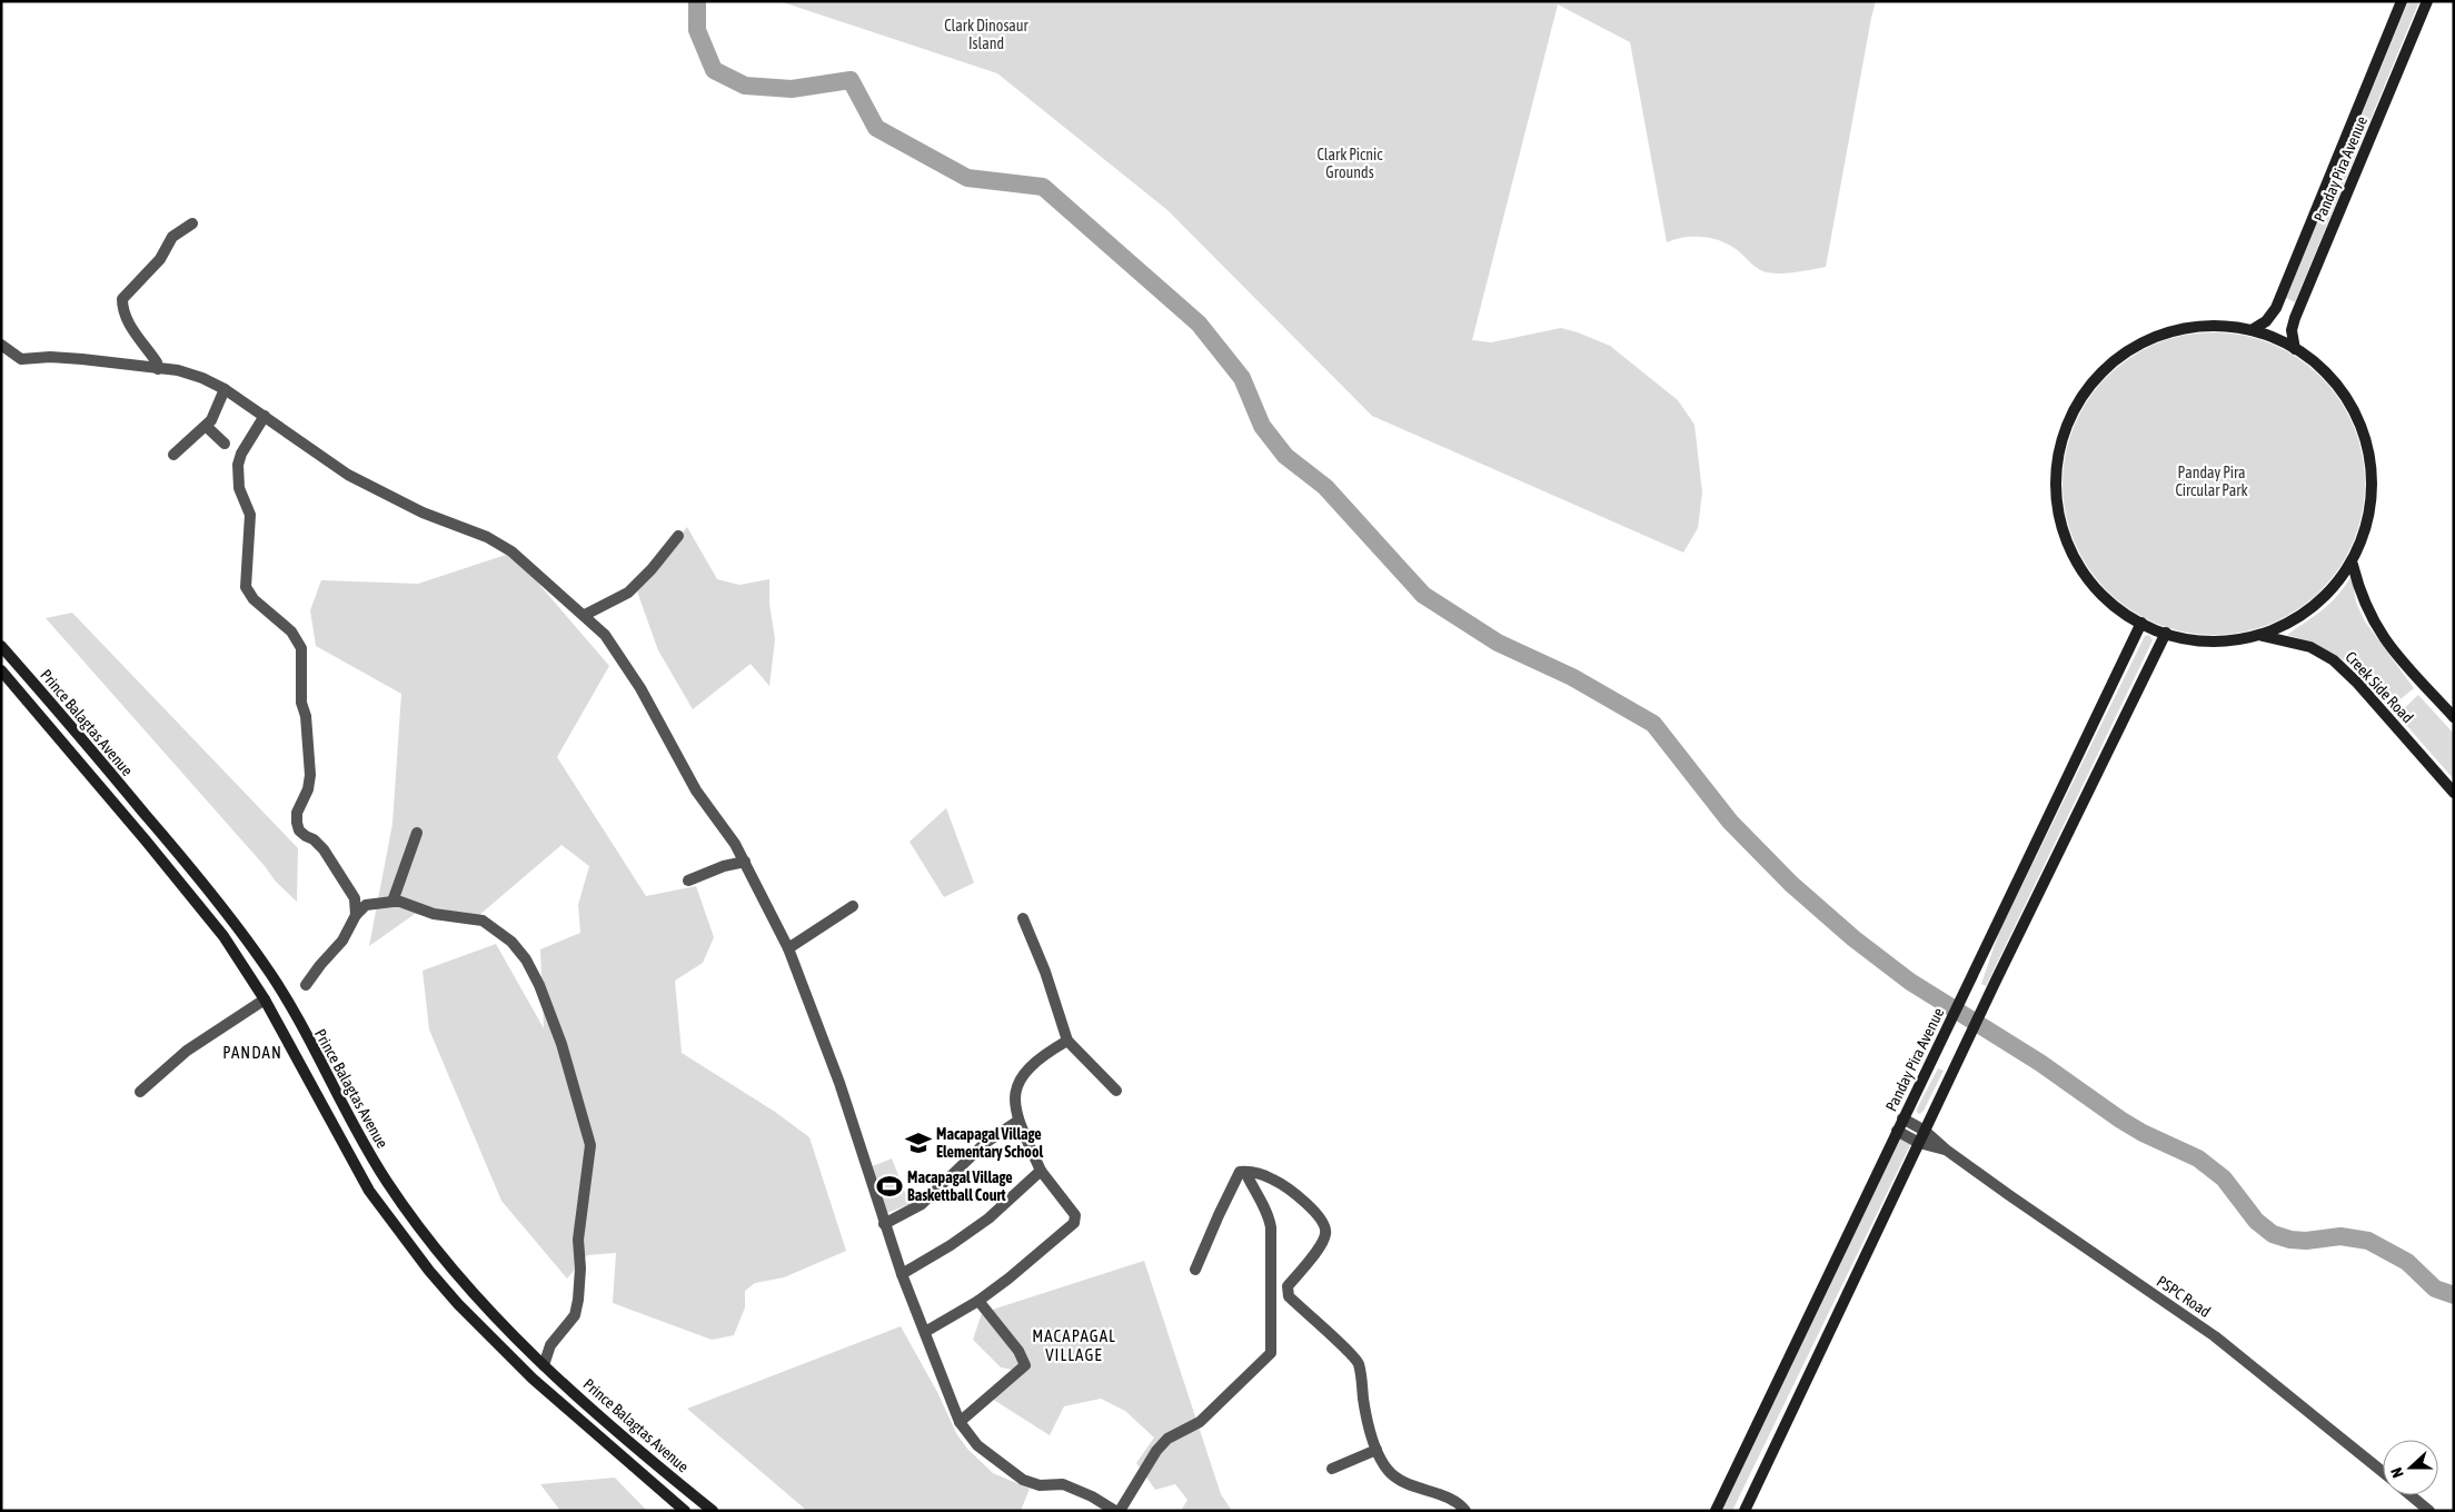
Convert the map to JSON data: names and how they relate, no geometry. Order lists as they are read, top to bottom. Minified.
{"streets":{"main road":["Panday Pira Avenue","Creek Side Road","Prince Balagtas Avenue"],"street":["PSPC Road"]},"crossings":[["Panday Pira Avenue","PSPC Road"]],"districts":["PANDAN","MACAPAGAL VILLAGE"],"parks":["Clark Dinosaur Island","Clark Picnic Grounds","Panday Pira Circular Park"],"places":{"school or university":["Macapagal Village Elementary School"],"sports":["Macapagal Village Baskettball Court"]},"north":"left"}
